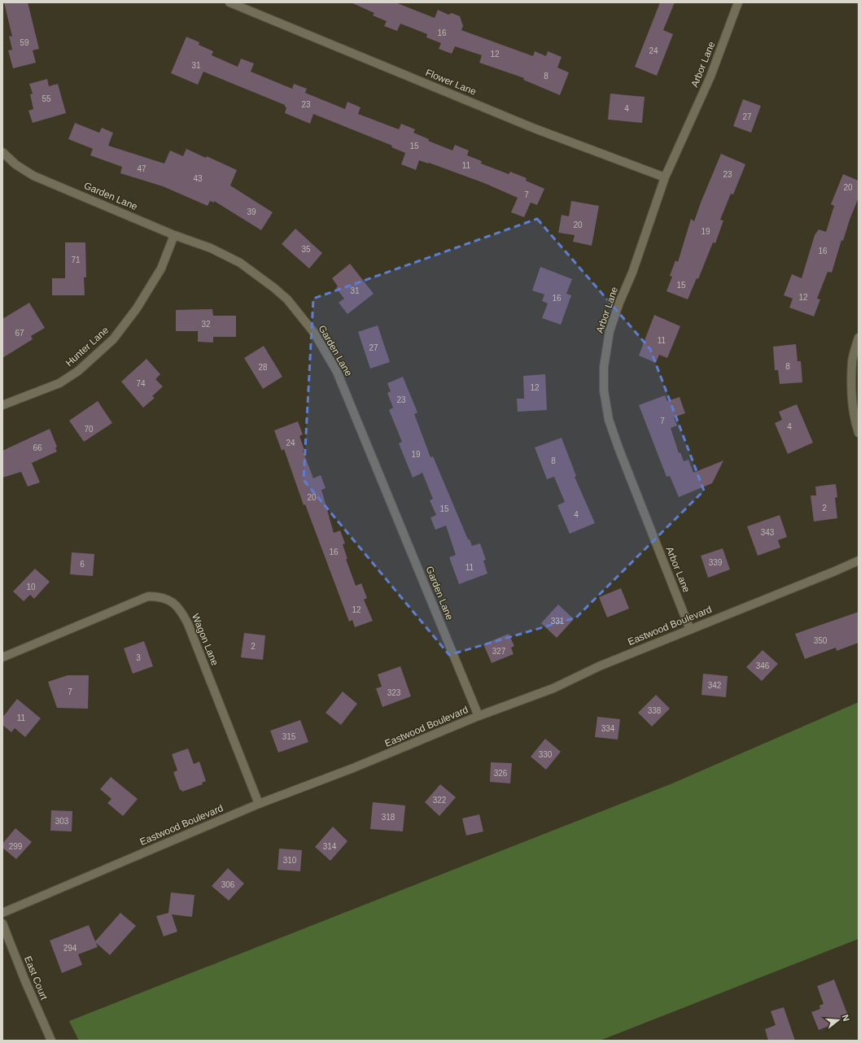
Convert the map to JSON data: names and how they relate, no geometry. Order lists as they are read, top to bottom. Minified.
{"streets":{"street":["Arbor Lane","Flower Lane","Garden Lane","Hunter Lane","Eastwood Boulevard","Wagon Lane","East Court"]},"crossings":[["Arbor Lane","Flower Lane"],["Arbor Lane","Eastwood Boulevard"],["Garden Lane","Hunter Lane"],["Garden Lane","Eastwood Boulevard"],["Eastwood Boulevard","Wagon Lane"]],"house_numbers":["16","59","24","12","31","8","55","23","4","27","15","11","47","23","43","20","7","39","20","19","35","16","71","15","31","12","16","32","67","11","27","8","28","74","12","23","7","4","70","24","66","19","8","20","2","15","4","343","16","339","6","11","10","12","331","350","2","327","3","346","342","7","323","338","11","334","315","330","326","322","318","303","299","314","310","306","294"],"north":"right"}
